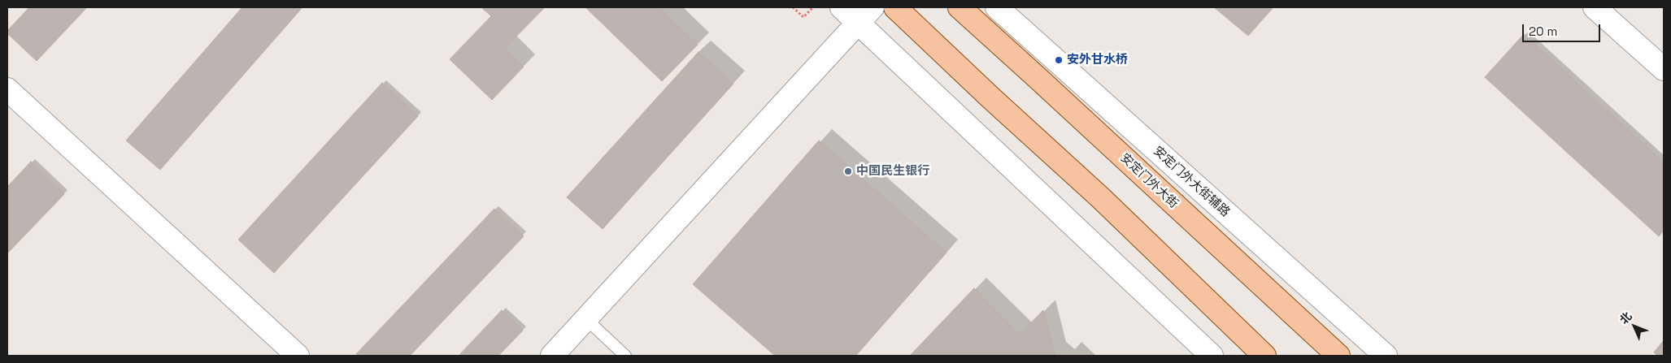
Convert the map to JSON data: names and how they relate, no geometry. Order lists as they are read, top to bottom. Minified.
{"streets":{"main road":["安定门外大街"],"street":["安定门外大街辅路"]},"places":["安外甘水桥","中国民生银行"],"scale_bar":"20 m","north":"top left"}
